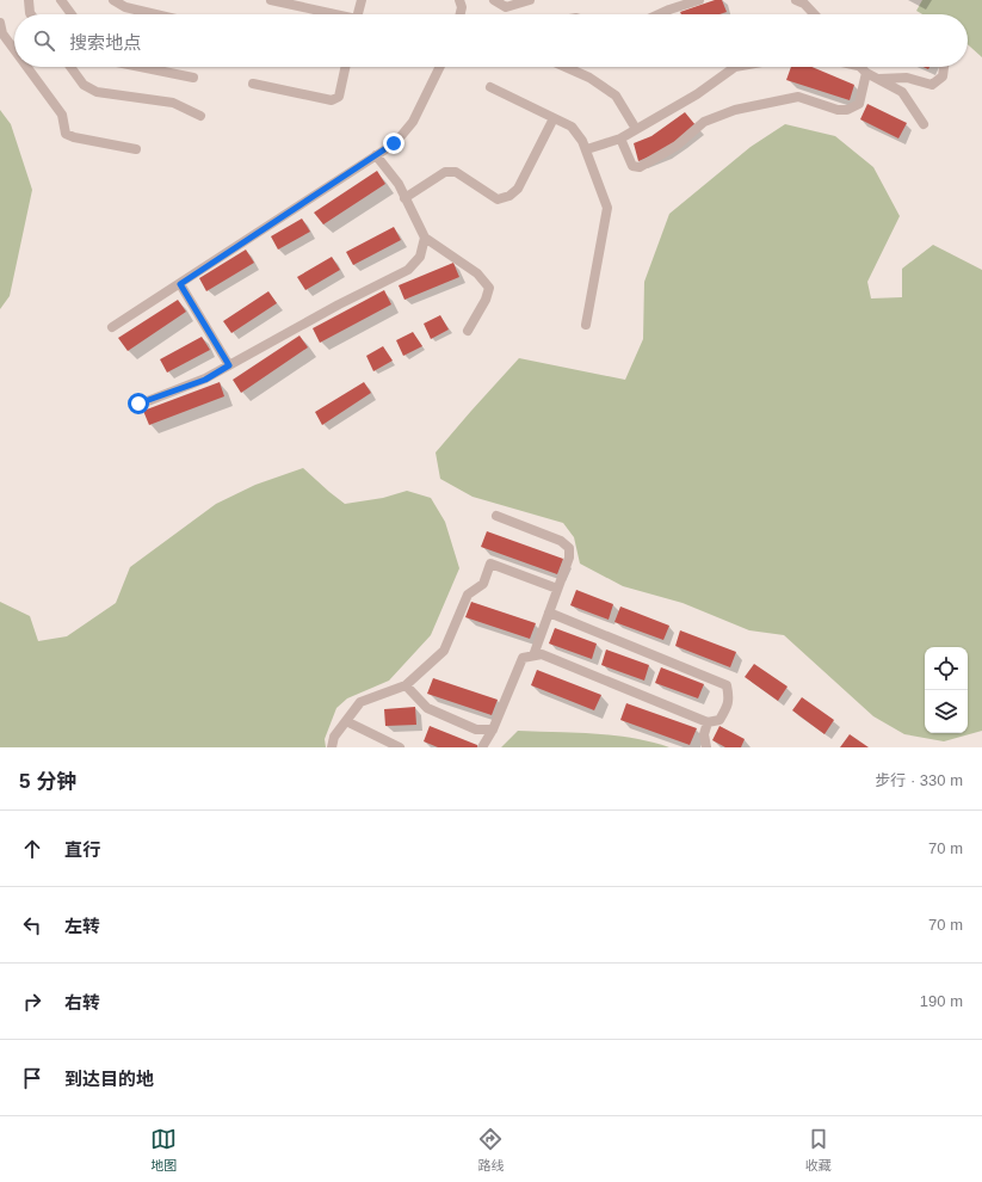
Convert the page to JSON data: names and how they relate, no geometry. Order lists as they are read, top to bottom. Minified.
{"page":{"search":"搜索地点","heading":["5 分钟","步行 · 330 m"],"list":[["直行","70 m"],["左转","70 m"],["右转","190 m"],"到达目的地"],"nav":["地图","路线","收藏"]}}
